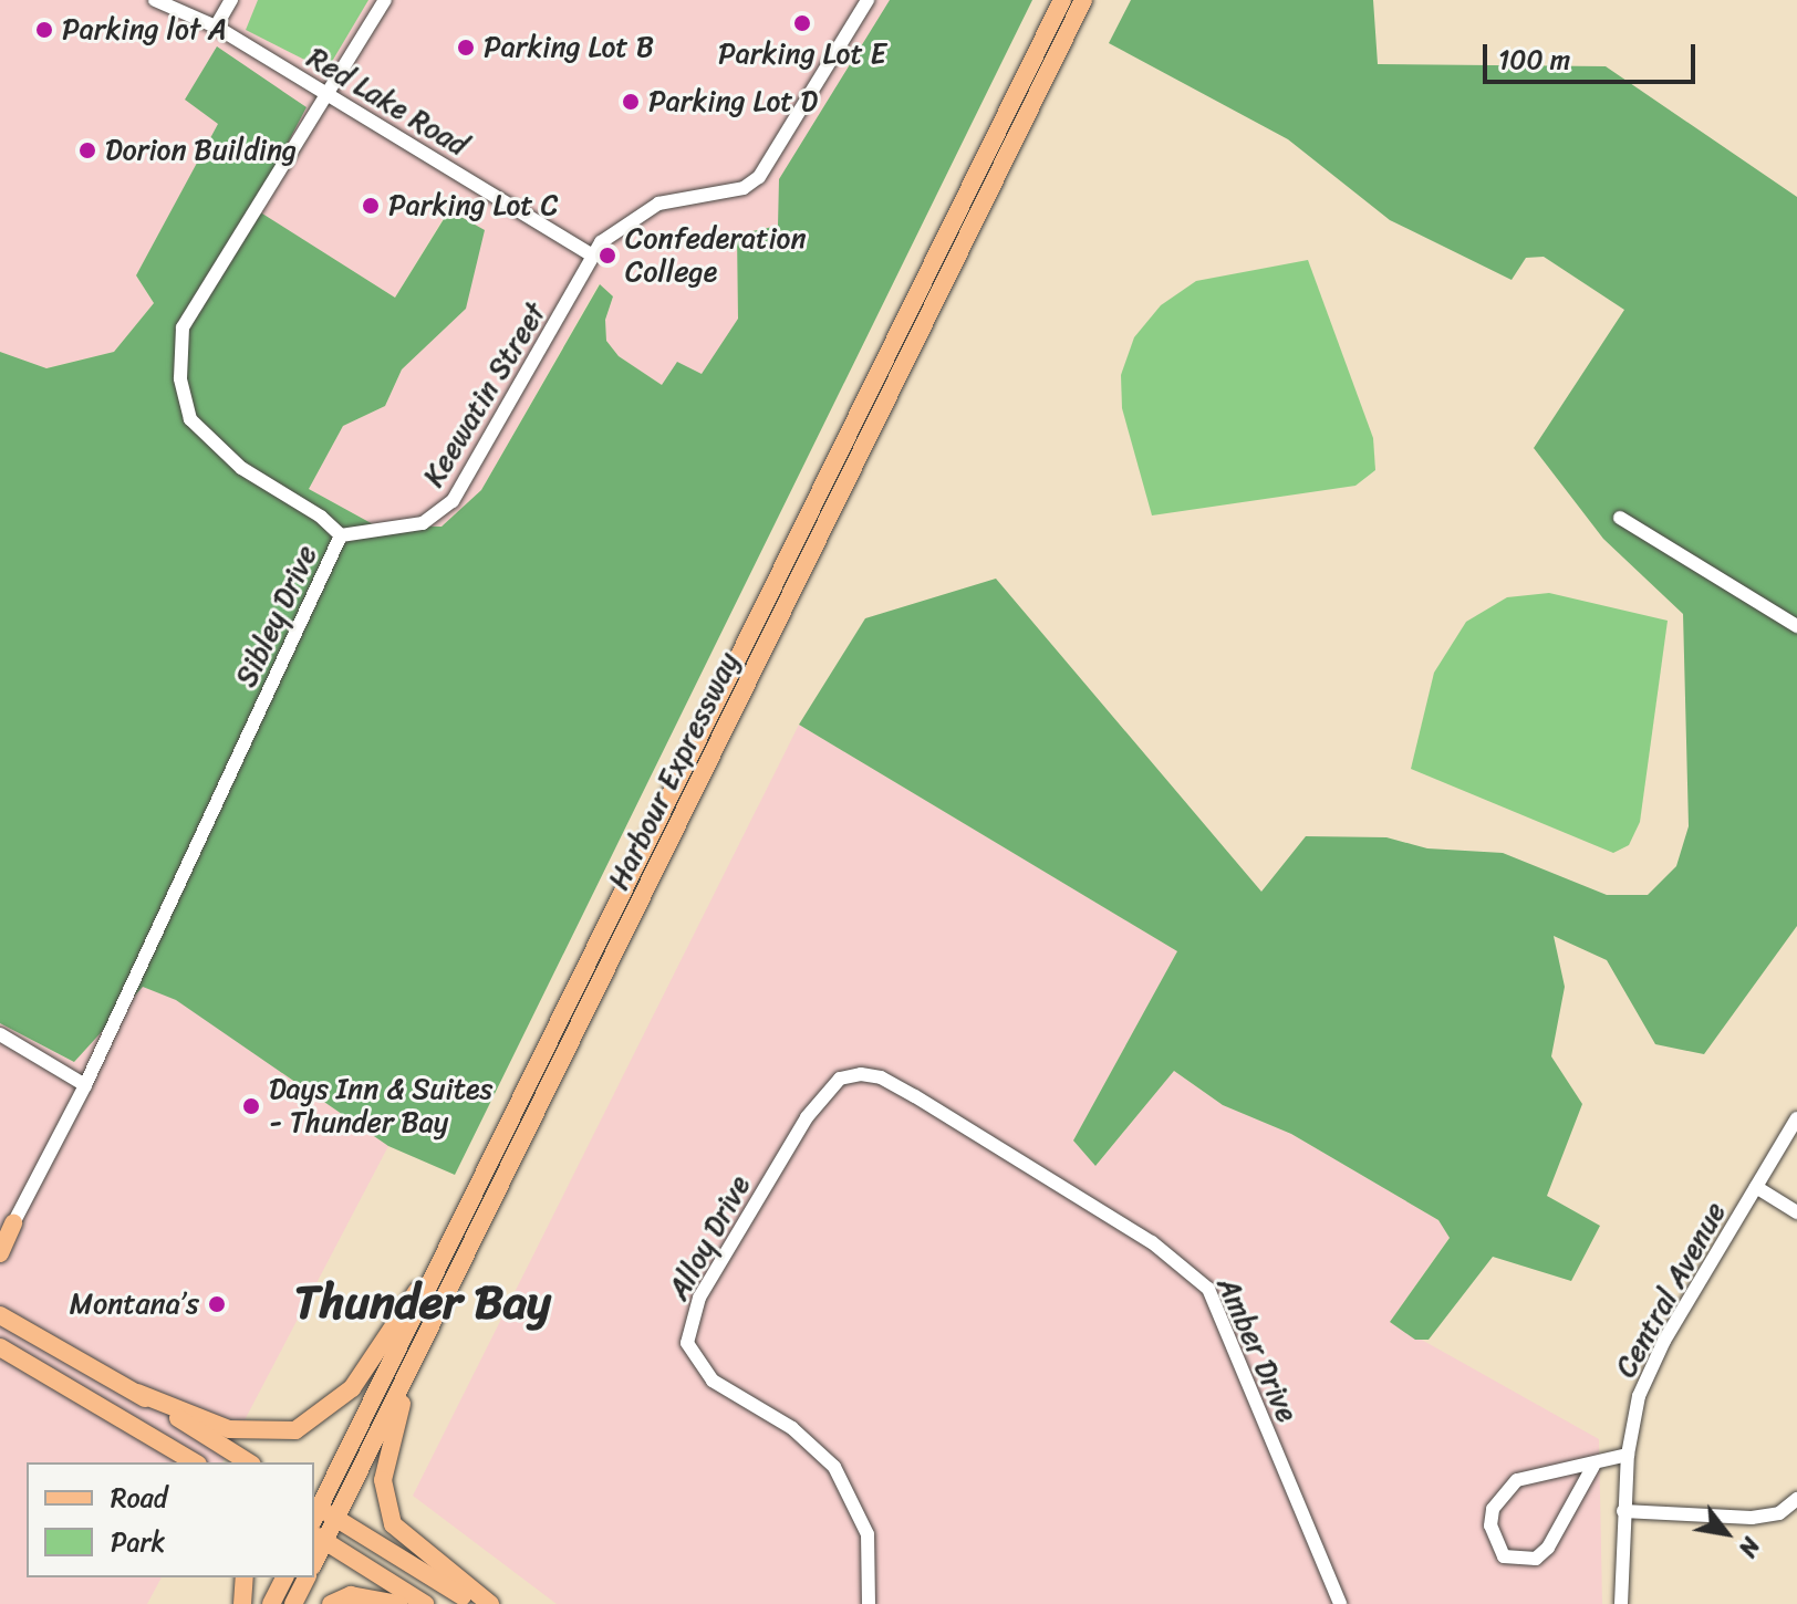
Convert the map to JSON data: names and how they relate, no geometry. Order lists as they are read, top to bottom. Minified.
{"streets":{"main road":["Harbour Expressway"],"street":["Red Lake Road","Keewatin Street","Sibley Drive","Alloy Drive","Central Avenue","Amber Drive"]},"crossings":[["Red Lake Road","Keewatin Street"],["Red Lake Road","Sibley Drive"],["Keewatin Street","Sibley Drive"],["Alloy Drive","Amber Drive"]],"districts":["Thunder Bay"],"places":["Parking Lot E","Parking lot A","Parking Lot B","Parking Lot D","Dorion Building","Parking Lot C","Confederation College","Days Inn & Suites - Thunder Bay","Montana’s"],"legend":["Road","Park"],"scale_bar":"100 m","north":"bottom right"}
